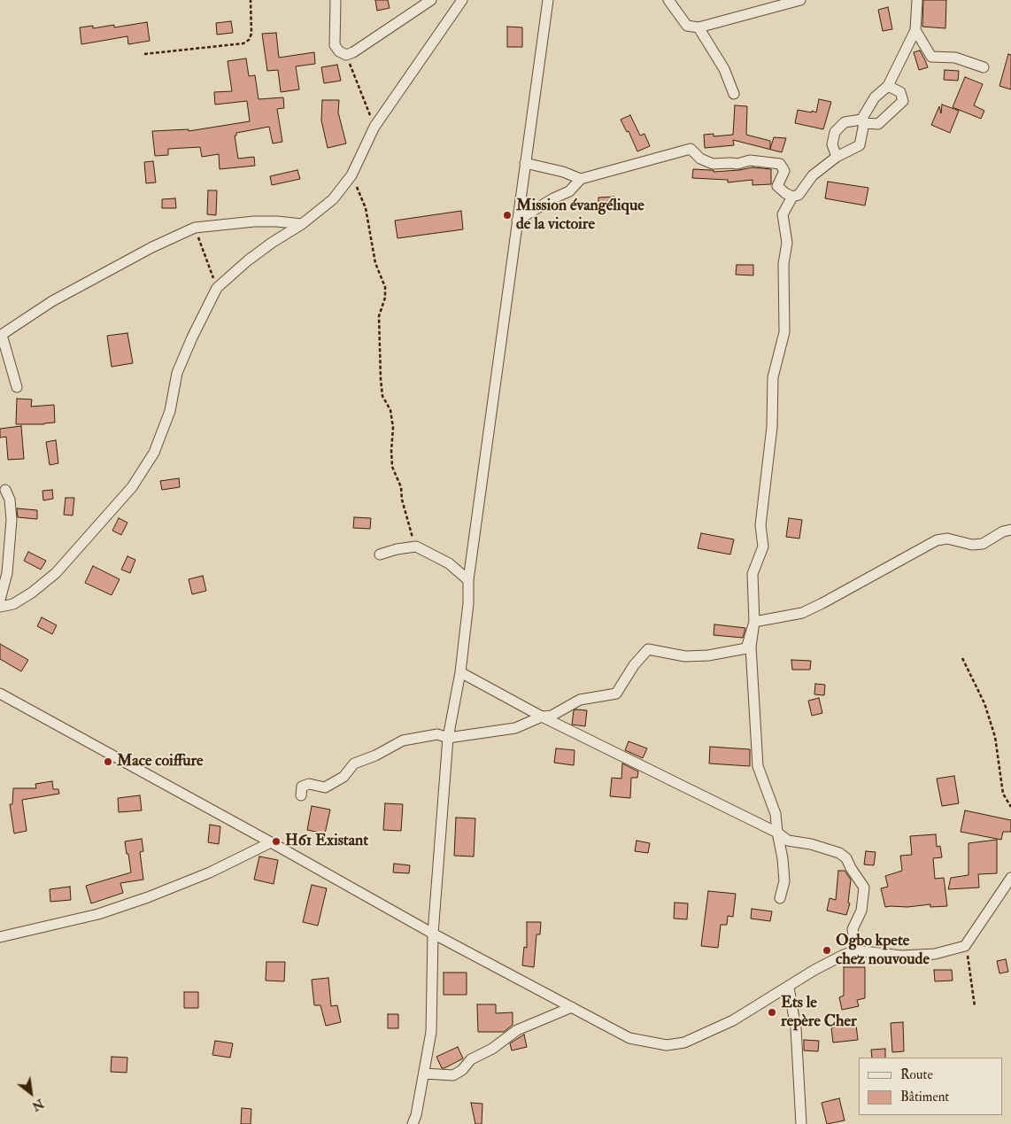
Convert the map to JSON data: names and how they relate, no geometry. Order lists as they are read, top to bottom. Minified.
{"places":["Mission évangélique de la victoire","Mace coiffure","H61 Existant","Ogbo kpete chez nouvoude","Ets le repère Cher"],"legend":["Route","Bâtiment"],"north":"bottom right"}
